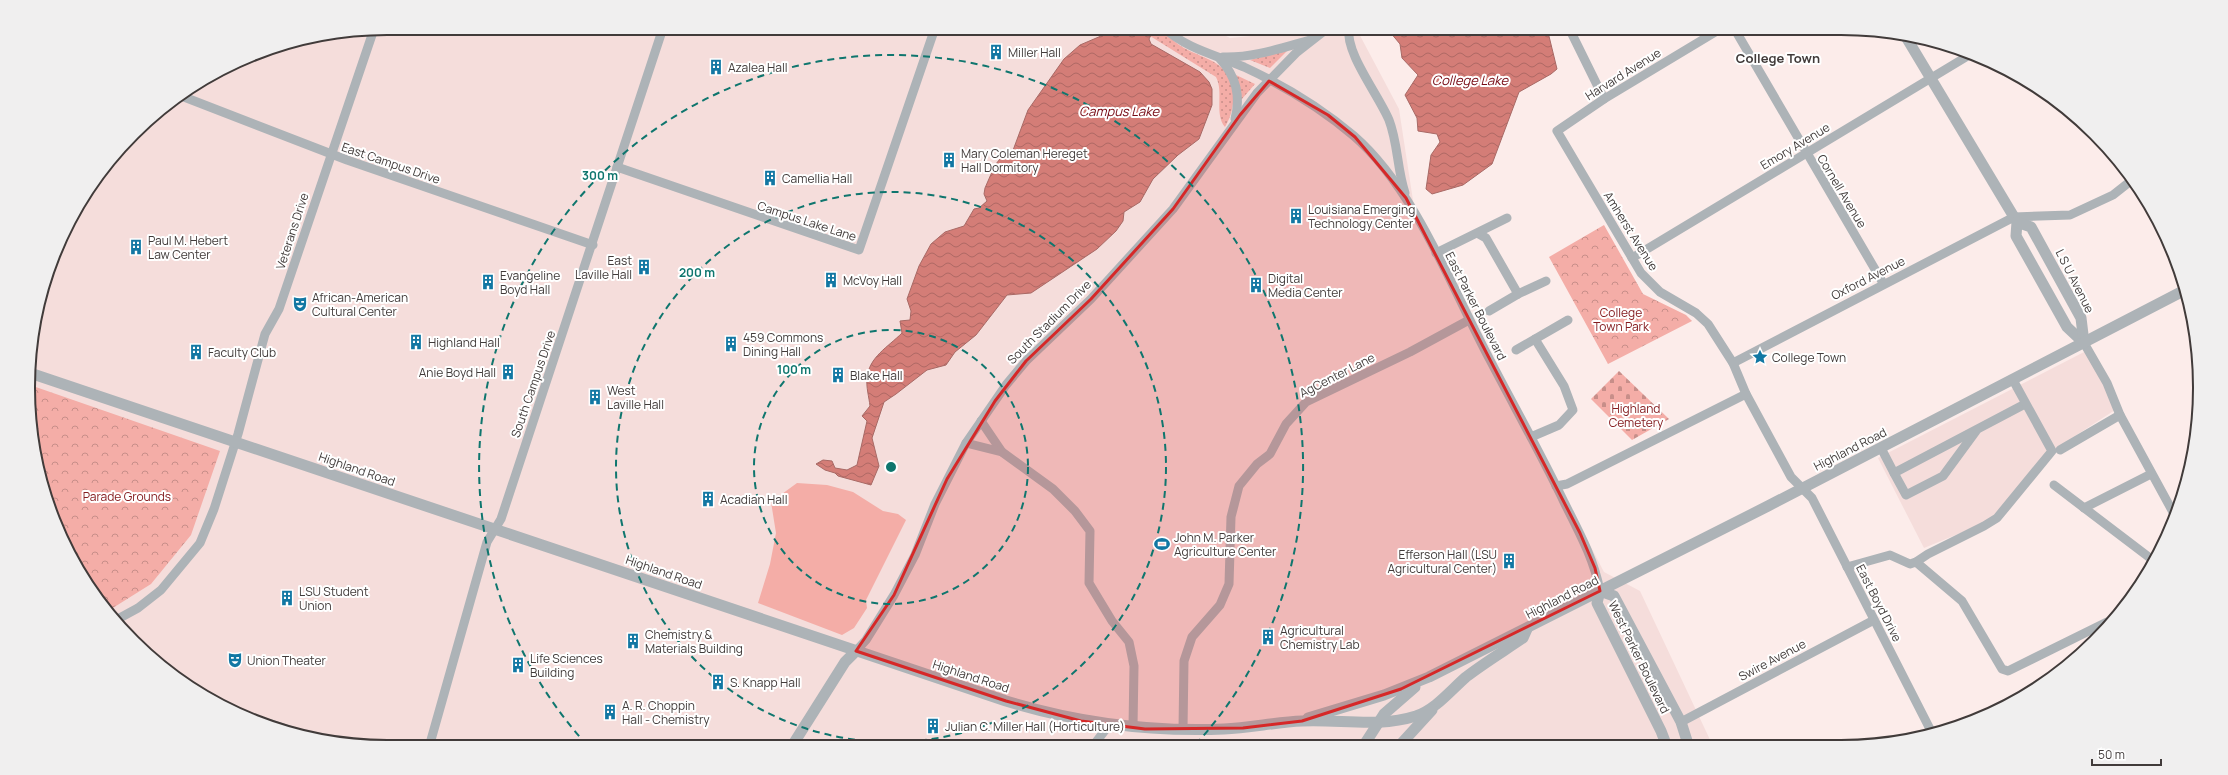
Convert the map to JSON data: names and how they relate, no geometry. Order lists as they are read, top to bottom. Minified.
{"streets":{"street":["Harvard Avenue","Emory Avenue","East Campus Drive","Cornell Avenue","Campus Lake Lane","Veterans Drive","Amherst Avenue","Oxford Avenue","L S U Avenue","East Parker Boulevard","South Stadium Drive","AgCenter Lane","South Campus Drive","Highland Road","East Boyd Drive","West Parker Boulevard","Swire Avenue"]},"crossings":[["Harvard Avenue","Amherst Avenue"],["Emory Avenue","Cornell Avenue"],["Emory Avenue","Amherst Avenue"],["East Campus Drive","Veterans Drive"],["East Campus Drive","South Campus Drive"],["Cornell Avenue","Oxford Avenue"],["Campus Lake Lane","South Campus Drive"],["Veterans Drive","Highland Road"],["Amherst Avenue","Oxford Avenue"],["Amherst Avenue","Highland Road"],["Amherst Avenue","East Boyd Drive"],["Oxford Avenue","L S U Avenue"],["L S U Avenue","Highland Road"],["East Parker Boulevard","South Stadium Drive"],["East Parker Boulevard","AgCenter Lane"],["East Parker Boulevard","Highland Road"],["East Parker Boulevard","West Parker Boulevard"],["South Stadium Drive","Highland Road"],["AgCenter Lane","Highland Road"],["South Campus Drive","Highland Road"],["Highland Road","East Boyd Drive"],["Highland Road","West Parker Boulevard"],["East Boyd Drive","Swire Avenue"],["West Parker Boulevard","Swire Avenue"]],"districts":["College Town"],"water":["College Lake","Campus Lake"],"parks":["College Town Park","Highland Cemetery","Parade Grounds"],"places":{"building":["Miller Hall","Azalea Hall","Mary Coleman Hereget Hall Dormitory","Camellia Hall","Louisiana Emerging Technology Center","Paul M. Hebert Law Center","East Laville Hall","McVoy Hall","Evangeline Boyd Hall","Digital Media Center","Highland Hall","459 Commons Dining Hall","Faculty Club","Anie Boyd Hall","Blake Hall","West Laville Hall","Acadian Hall","Efferson Hall (LSU Agricultural Center)","LSU Student Union","Agricultural Chemistry Lab","Chemistry & Materials Building","Life Sciences Building","S. Knapp Hall","A. R. Choppin Hall - Chemistry","Julian C. Miller Hall (Horticulture)"],"theatre":["African-American Cultural Center","Union Theater"],"place":["College Town"],"sports":["John M. Parker Agriculture Center"]},"scale_bar":"50 m","rings":["300 m","200 m","100 m"]}
